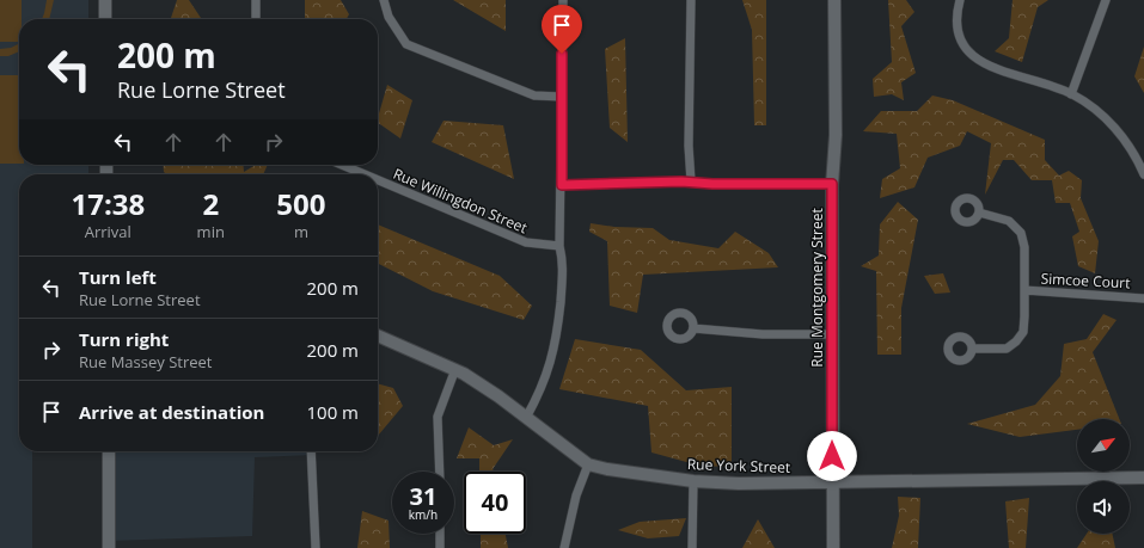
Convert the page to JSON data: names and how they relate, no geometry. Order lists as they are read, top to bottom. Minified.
{"streets":{"street":["Rue Willingdon Street","Simcoe Court","Rue Montgomery Street","Rue York Street"]},"crossings":[["Rue Montgomery Street","Rue York Street"]],"north":"top right","page":{"turn":["200 m","Rue Lorne Street"],"eta":["17:38","Arrival","2","min","500","m"],"list":[{"name":"Turn left","note":"Rue Lorne Street","value":"200 m"},{"name":"Turn right","note":"Rue Massey Street","value":"200 m"},{"name":"Arrive at destination","value":"100 m"}],"speed":"31 km/h","limit":"40"}}
